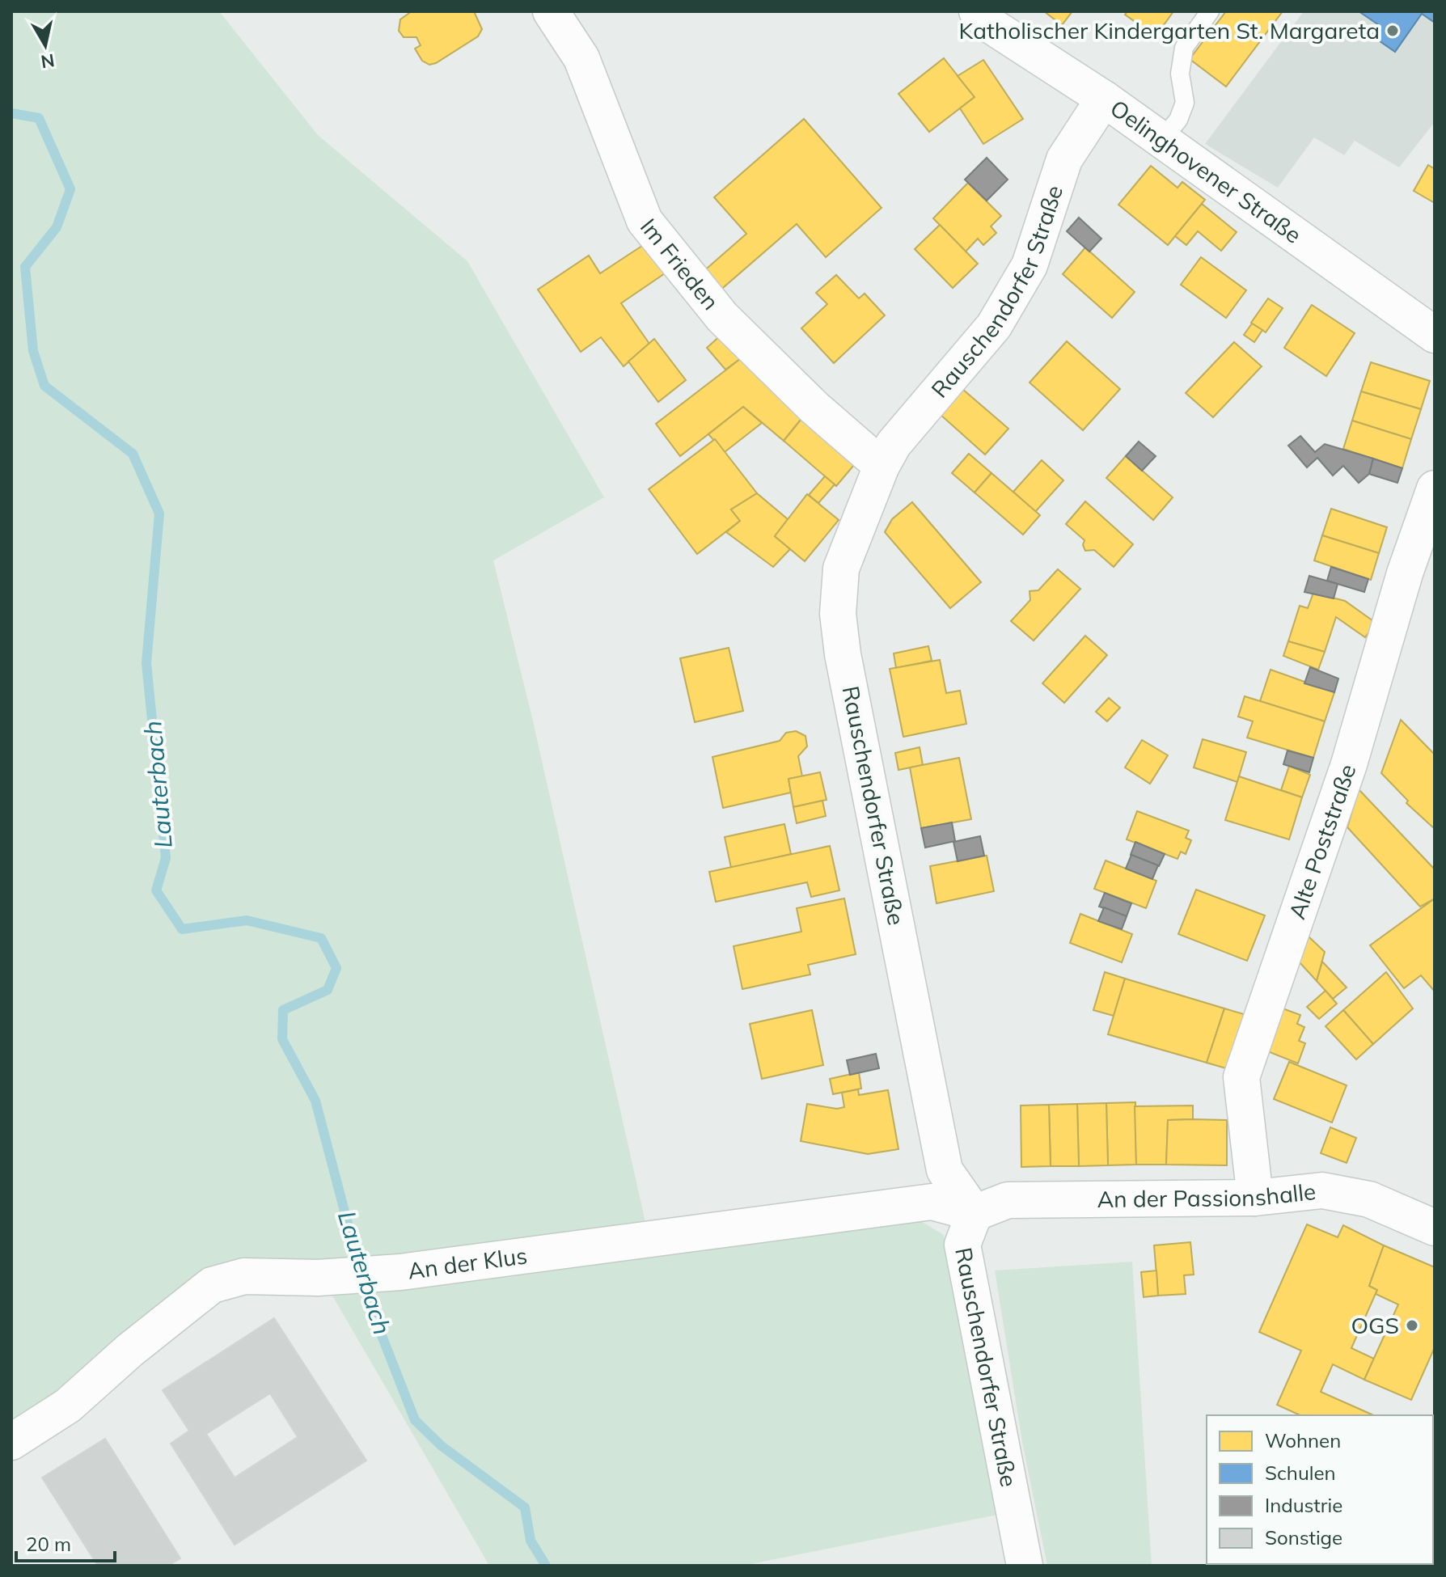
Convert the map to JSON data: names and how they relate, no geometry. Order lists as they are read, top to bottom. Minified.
{"streets":{"street":["Oelinghovener Straße","Im Frieden","Rauschendorfer Straße","Alte Poststraße","An der Passionshalle","An der Klus"]},"crossings":[["Oelinghovener Straße","Rauschendorfer Straße"],["Im Frieden","Rauschendorfer Straße"],["Rauschendorfer Straße","An der Passionshalle"],["Rauschendorfer Straße","An der Klus"],["Alte Poststraße","An der Passionshalle"],["An der Passionshalle","An der Klus"]],"water":["Lauterbach"],"places":["Katholischer Kindergarten St. Margareta","OGS"],"legend":["Wohnen","Schulen","Industrie","Sonstige"],"scale_bar":"20 m","north":"bottom"}
